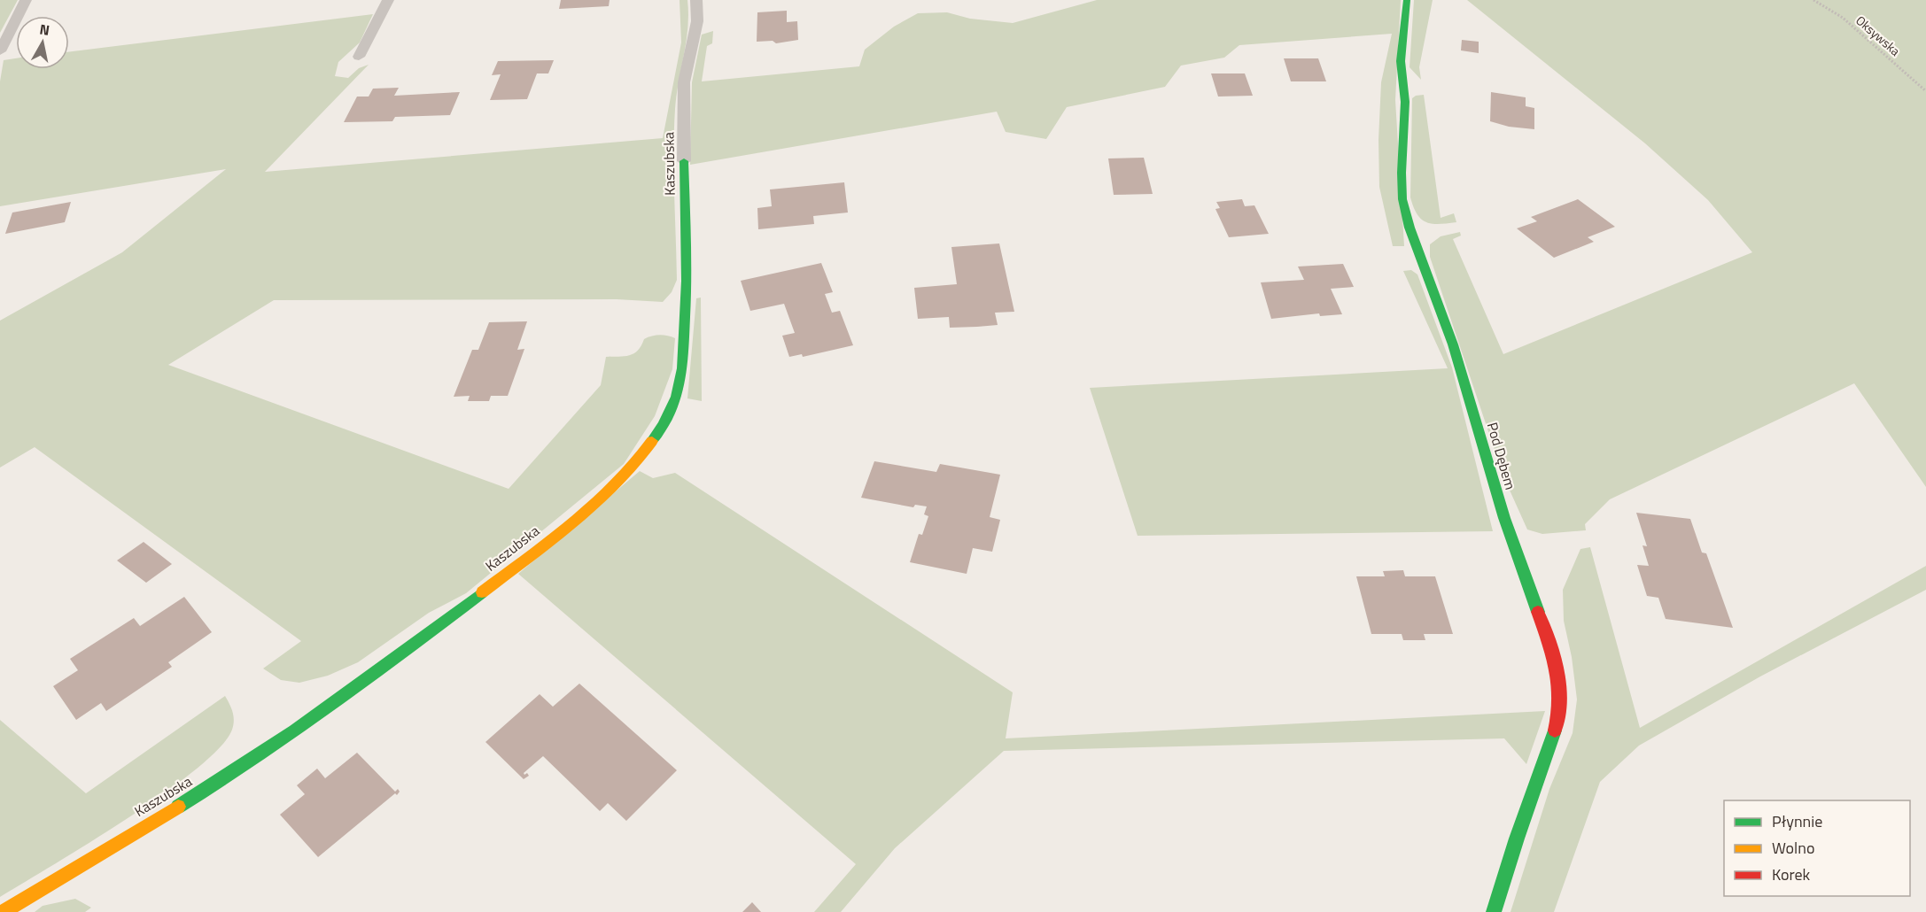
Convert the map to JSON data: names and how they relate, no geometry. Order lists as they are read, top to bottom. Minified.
{"streets":{"street":["Kaszubska","Pod Dębem"],"path":["Oksywska"]},"legend":["Płynnie","Wolno","Korek"],"north":"top"}
